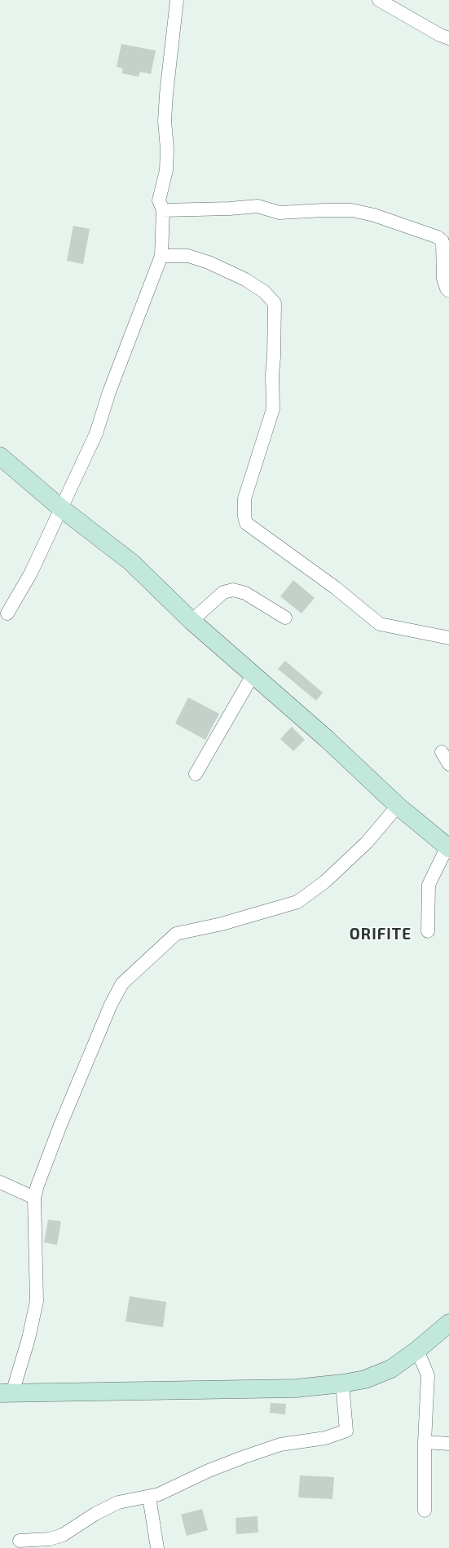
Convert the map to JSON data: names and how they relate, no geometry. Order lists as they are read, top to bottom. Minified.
{"districts":["ORIFITE"]}
